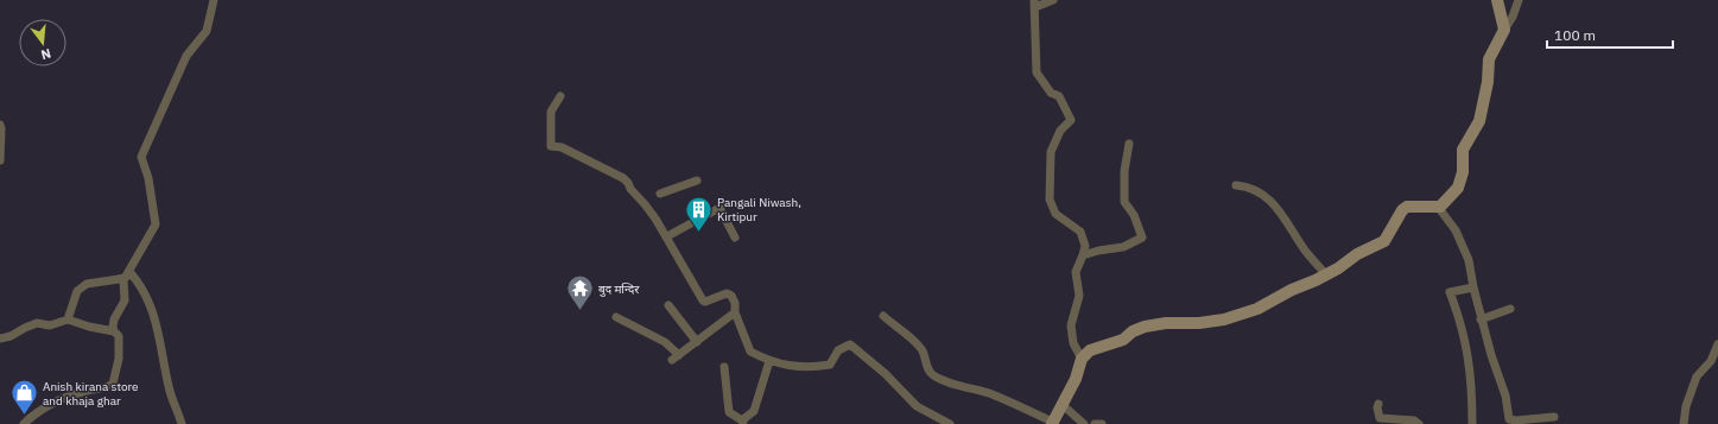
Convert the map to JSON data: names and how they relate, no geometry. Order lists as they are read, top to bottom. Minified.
{"places":{"building":["Pangali Niwash, Kirtipur"],"temple":["बुद मन्दिर"],"shop":["Anish kirana store and khaja ghar"]},"scale_bar":"100 m","north":"bottom"}
